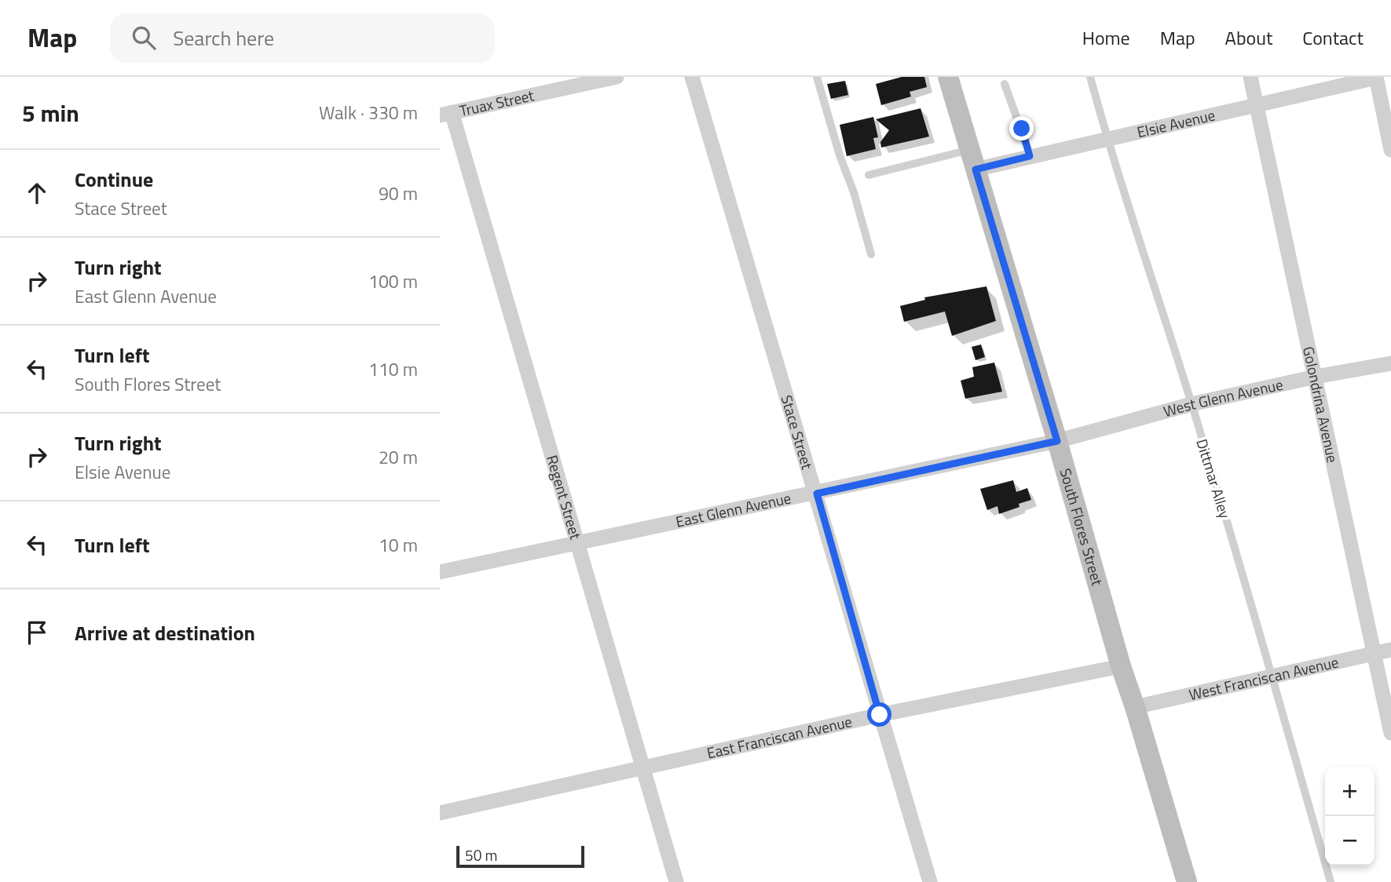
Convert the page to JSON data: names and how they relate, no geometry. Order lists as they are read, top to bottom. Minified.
{"streets":{"main road":["South Flores Street"],"street":["Truax Street","Elsie Avenue","West Glenn Avenue","Golondrina Avenue","Stace Street","Regent Street","East Glenn Avenue","West Franciscan Avenue","East Franciscan Avenue"],"lane":["Dittmar Alley"]},"crossings":[["Truax Street","Regent Street"],["Elsie Avenue","Golondrina Avenue"],["Elsie Avenue","Dittmar Alley"],["Elsie Avenue","South Flores Street"],["West Glenn Avenue","Golondrina Avenue"],["West Glenn Avenue","Dittmar Alley"],["West Glenn Avenue","East Glenn Avenue"],["West Glenn Avenue","South Flores Street"],["Golondrina Avenue","West Franciscan Avenue"],["Stace Street","East Glenn Avenue"],["Stace Street","East Franciscan Avenue"],["Dittmar Alley","West Franciscan Avenue"],["Regent Street","East Glenn Avenue"],["Regent Street","East Franciscan Avenue"],["East Glenn Avenue","South Flores Street"],["South Flores Street","West Franciscan Avenue"],["South Flores Street","East Franciscan Avenue"]],"scale_bar":"50 m","page":{"header":"Map","search":"Search here","nav":["Home","Map","About","Contact"],"heading":["5 min","Walk · 330 m"],"list":[["Continue","Stace Street","90 m"],["Turn right","East Glenn Avenue","100 m"],["Turn left","South Flores Street","110 m"],["Turn right","Elsie Avenue","20 m"],["Turn left","10 m"],"Arrive at destination"],"map_buttons":["+","−"],"scale":"50 m"}}
